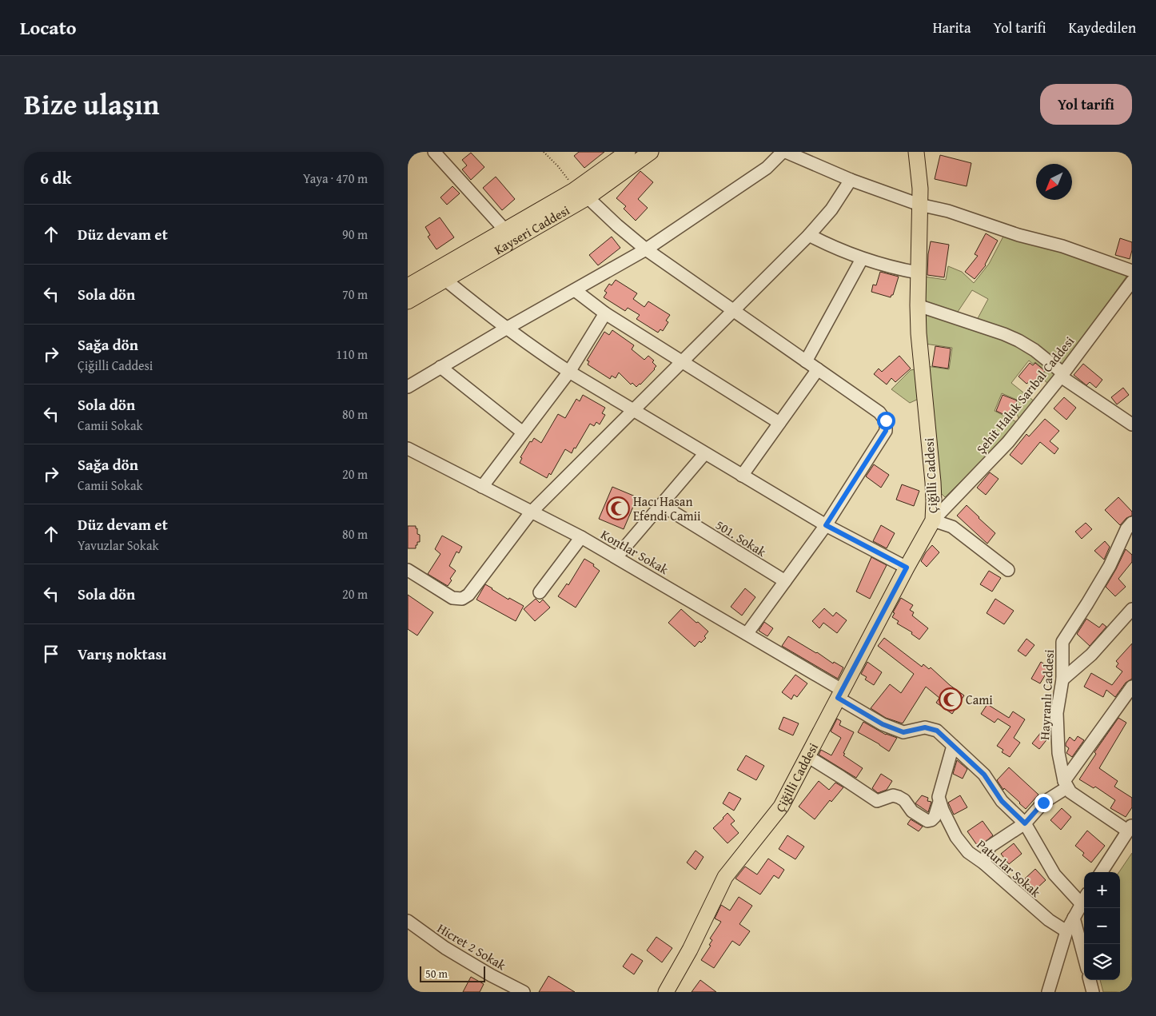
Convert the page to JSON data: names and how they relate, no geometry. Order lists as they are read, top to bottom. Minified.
{"streets":{"main road":["Kayseri Caddesi","Çiğilli Caddesi"],"street":["Şehit Haluk Sarıbal Caddesi","501. Sokak","Kontlar Sokak","Hayranlı Caddesi","Paturlar Sokak","Hicret 2 Sokak"]},"crossings":[["Şehit Haluk Sarıbal Caddesi","Çiğilli Caddesi"],["Çiğilli Caddesi","Kontlar Sokak"]],"places":{"mosque":["Hacı Hasan Efendi Camii","Cami"]},"scale_bar":"50 m","north":"bottom left","page":{"header":"Locato","nav":["Harita","Yol tarifi","Kaydedilen"],"title":"Bize ulaşın","buttons":"Yol tarifi","heading":["6 dk","Yaya · 470 m"],"list":[["Düz devam et","90 m"],["Sola dön","70 m"],["Sağa dön","Çiğilli Caddesi","110 m"],["Sola dön","Camii Sokak","80 m"],["Sağa dön","Camii Sokak","20 m"],["Düz devam et","Yavuzlar Sokak","80 m"],["Sola dön","20 m"],"Varış noktası"],"map_buttons":["+","−"],"scale":"50 m"}}
